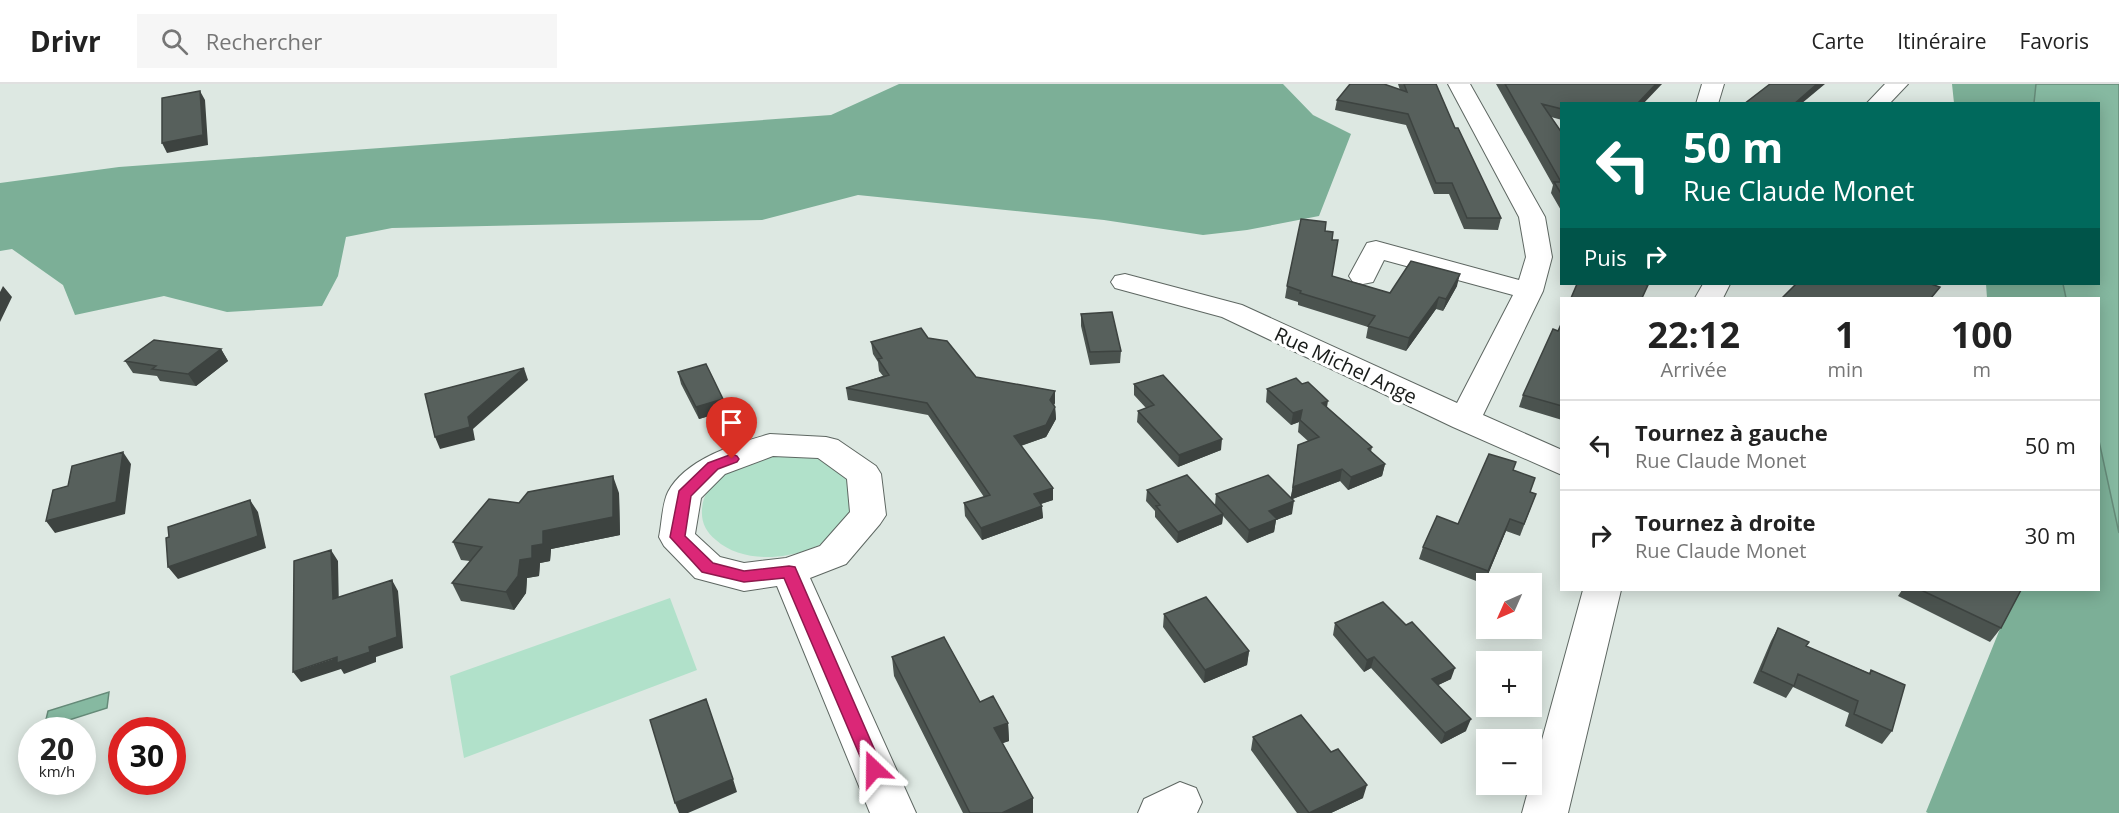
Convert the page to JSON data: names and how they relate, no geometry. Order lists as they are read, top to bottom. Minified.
{"streets":{"street":["Rue Michel Ange"]},"north":"bottom left","page":{"header":"Drivr","search":"Rechercher","nav":["Carte","Itinéraire","Favoris"],"turn":["50 m","Rue Claude Monet"],"then":"Puis","eta":["22:12","Arrivée","1","min","100","m"],"list":[{"name":"Tournez à gauche","note":"Rue Claude Monet","value":"50 m"},{"name":"Tournez à droite","note":"Rue Claude Monet","value":"30 m"}],"map_buttons":["+","−"],"speed":"20 km/h","limit":"30"}}
